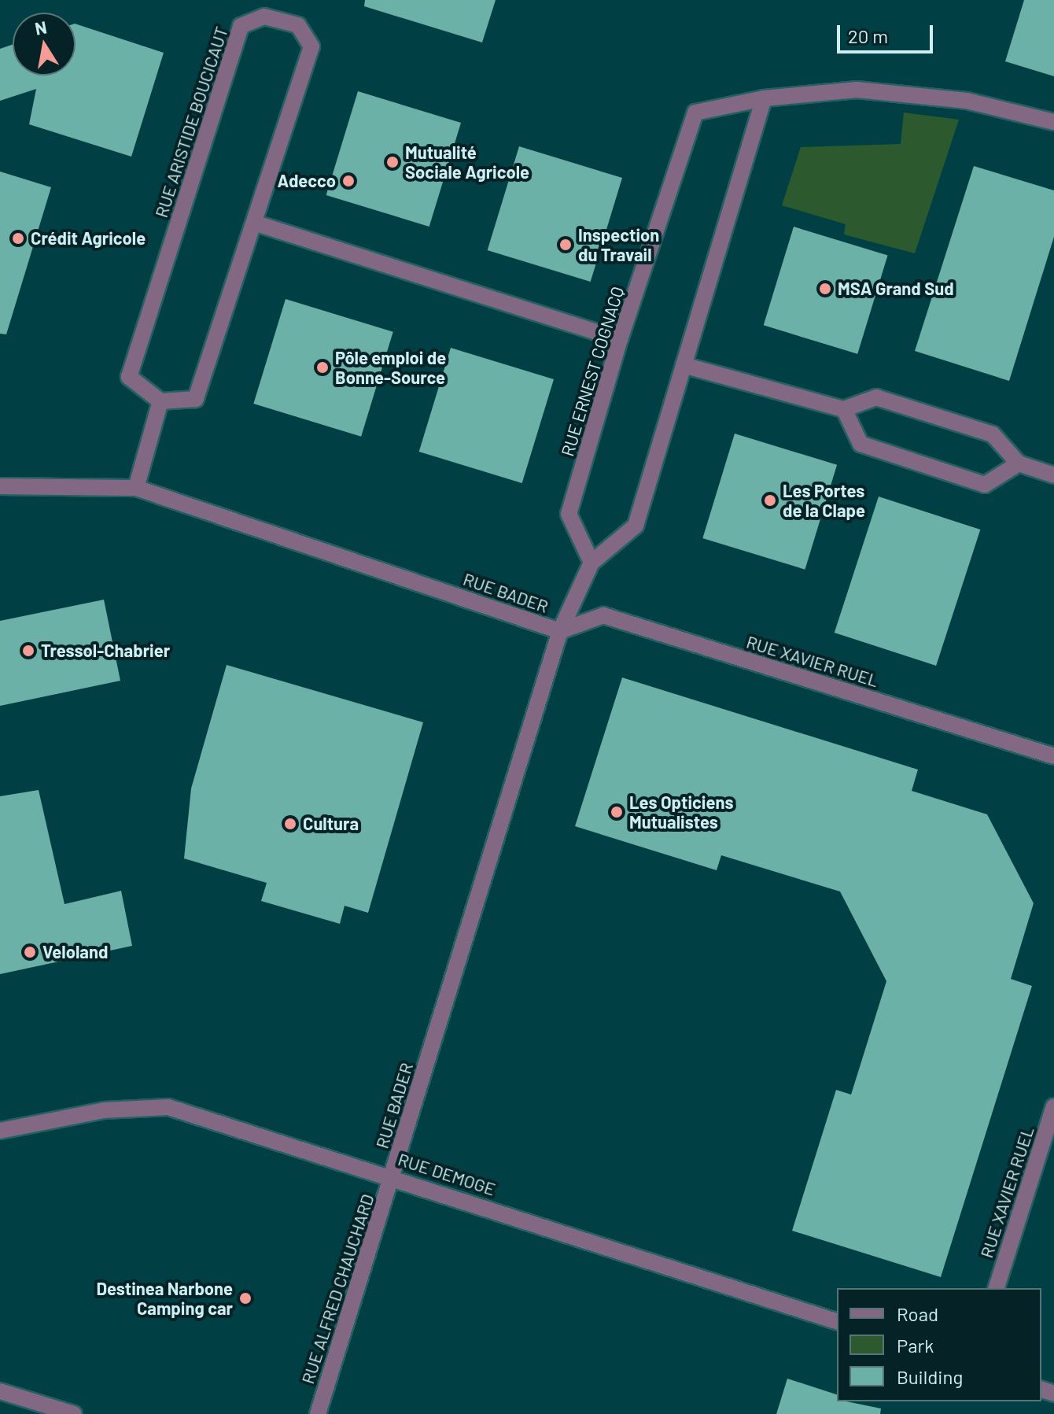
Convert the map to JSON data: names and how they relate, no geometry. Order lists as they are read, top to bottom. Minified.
{"streets":{"street":["RUE ARISTIDE BOUCICAUT","RUE ERNEST COGNACQ","RUE BADER","RUE XAVIER RUEL","RUE DEMOGE","RUE ALFRED CHAUCHARD"]},"crossings":[["RUE BADER","RUE XAVIER RUEL"],["RUE BADER","RUE DEMOGE"],["RUE BADER","RUE ALFRED CHAUCHARD"],["RUE DEMOGE","RUE ALFRED CHAUCHARD"]],"places":["Mutualité Sociale Agricole","Adecco","Crédit Agricole","Inspection du Travail","MSA Grand Sud","Pôle emploi de Bonne-Source","Les Portes de la Clape","Tressol-Chabrier","Les Opticiens Mutualistes","Cultura","Veloland","Destinea Narbone Camping car"],"legend":["Road","Park","Building"],"scale_bar":"20 m","north":"top"}
